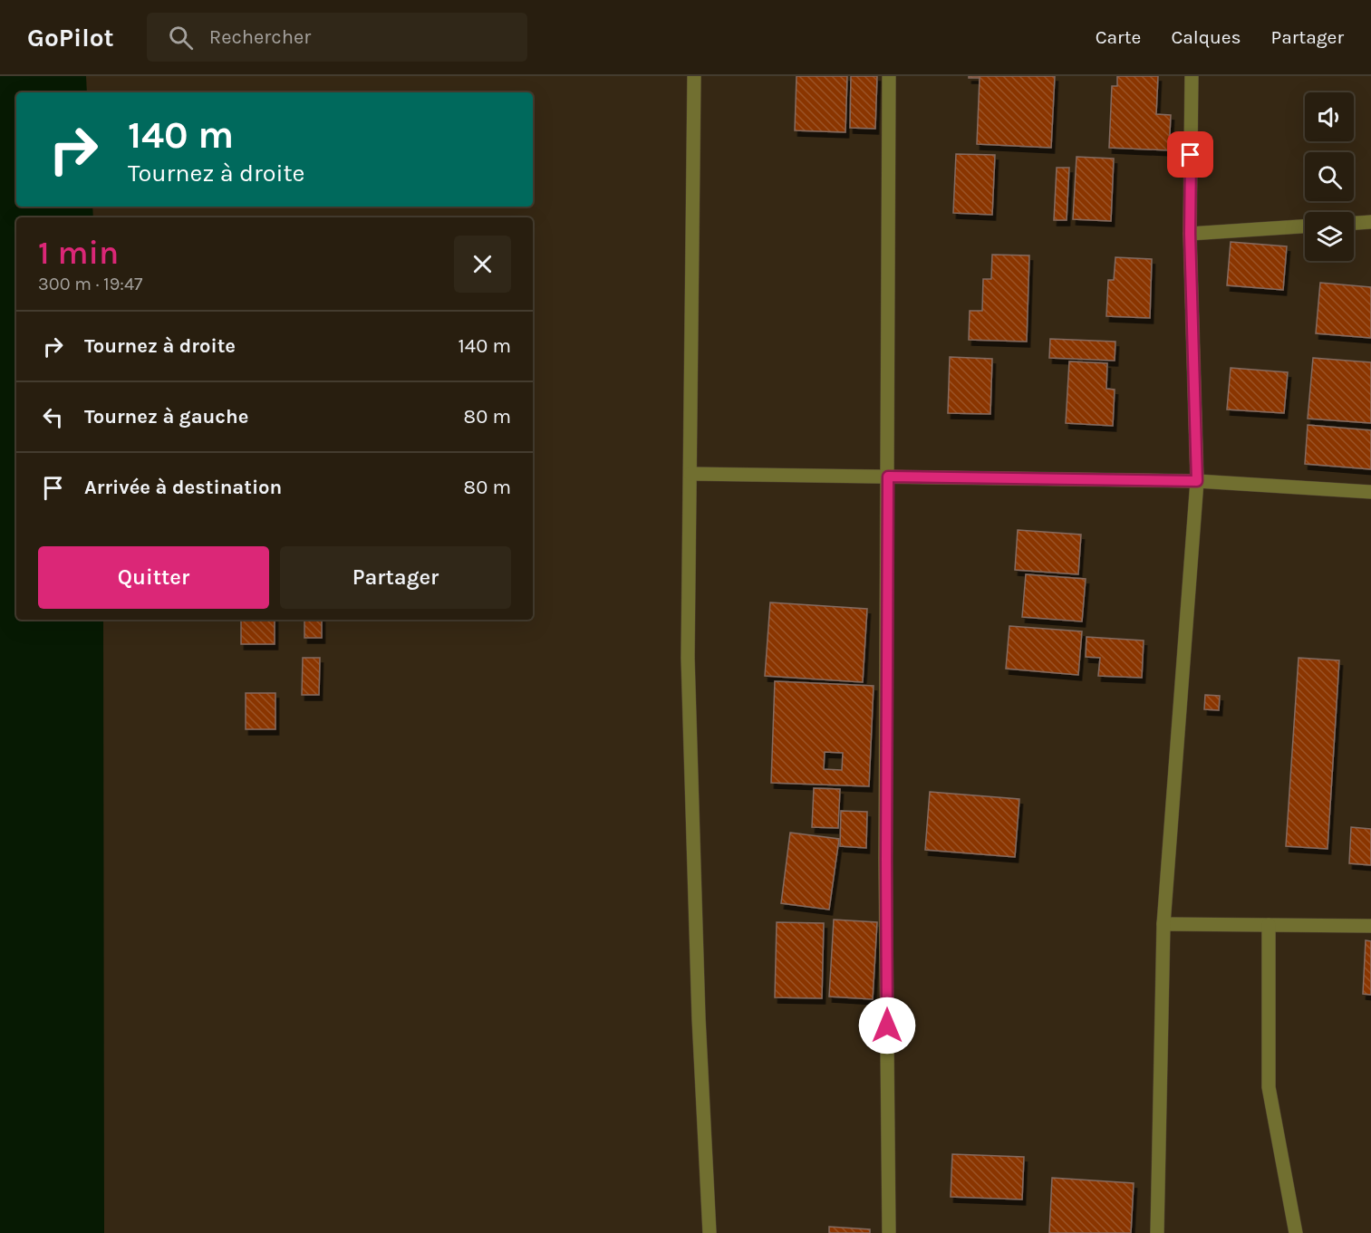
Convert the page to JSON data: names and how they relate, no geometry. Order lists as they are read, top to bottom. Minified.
{"page":{"header":"GoPilot","search":"Rechercher","nav":["Carte","Calques","Partager"],"turn":["140 m","Tournez à droite"],"heading":["1 min","300 m · 19:47"],"list":[{"name":"Tournez à droite","value":"140 m"},{"name":"Tournez à gauche","value":"80 m"},{"name":"Arrivée à destination","value":"80 m"}],"buttons":["Quitter","Partager"]}}
